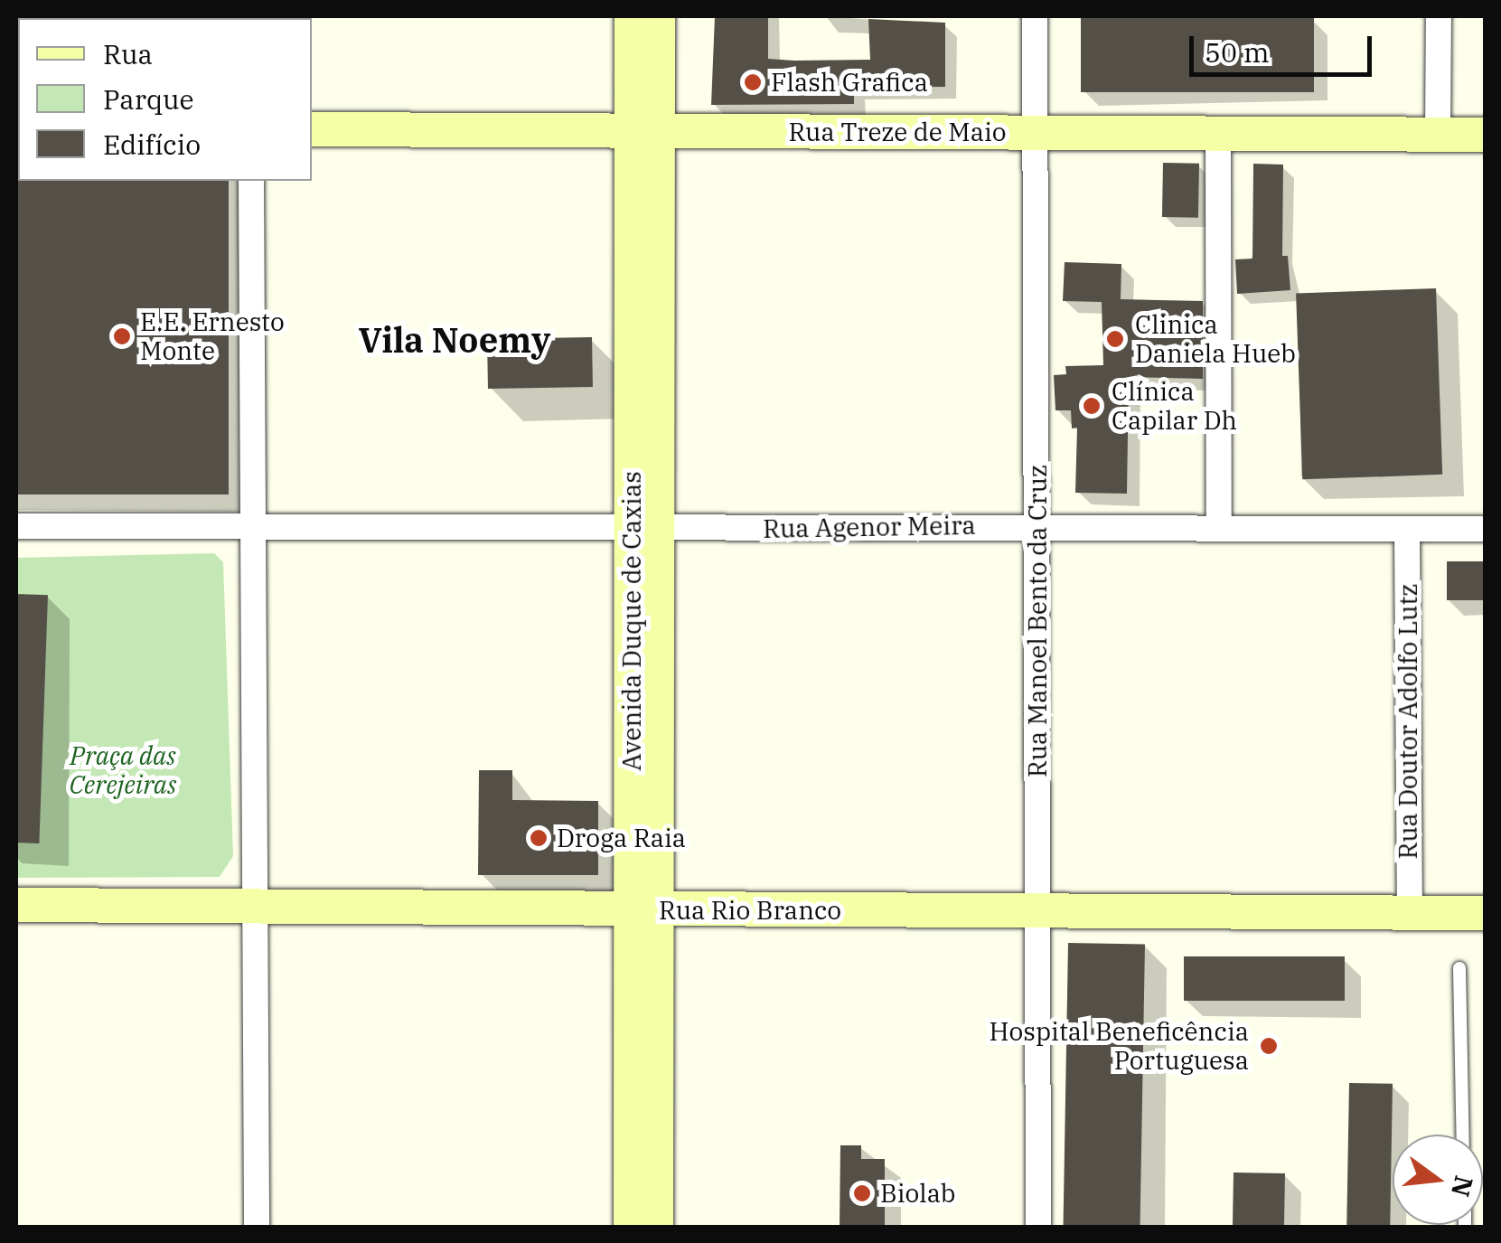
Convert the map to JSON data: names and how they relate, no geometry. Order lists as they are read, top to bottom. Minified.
{"streets":{"street":["Rua Treze de Maio","Rua Agenor Meira","Avenida Duque de Caxias","Rua Manoel Bento da Cruz","Rua Doutor Adolfo Lutz","Rua Rio Branco"]},"crossings":[["Rua Treze de Maio","Avenida Duque de Caxias"],["Rua Treze de Maio","Rua Manoel Bento da Cruz"],["Rua Agenor Meira","Avenida Duque de Caxias"],["Rua Agenor Meira","Rua Manoel Bento da Cruz"],["Rua Agenor Meira","Rua Doutor Adolfo Lutz"],["Avenida Duque de Caxias","Rua Rio Branco"],["Rua Manoel Bento da Cruz","Rua Rio Branco"],["Rua Doutor Adolfo Lutz","Rua Rio Branco"]],"districts":["Vila Noemy"],"parks":["Praça das Cerejeiras"],"places":["Flash Grafica","E.E. Ernesto Monte","Clinica Daniela Hueb","Clínica Capilar Dh","Droga Raia","Hospital Beneficência Portuguesa","Biolab"],"legend":["Rua","Parque","Edifício"],"scale_bar":"50 m","north":"right"}
